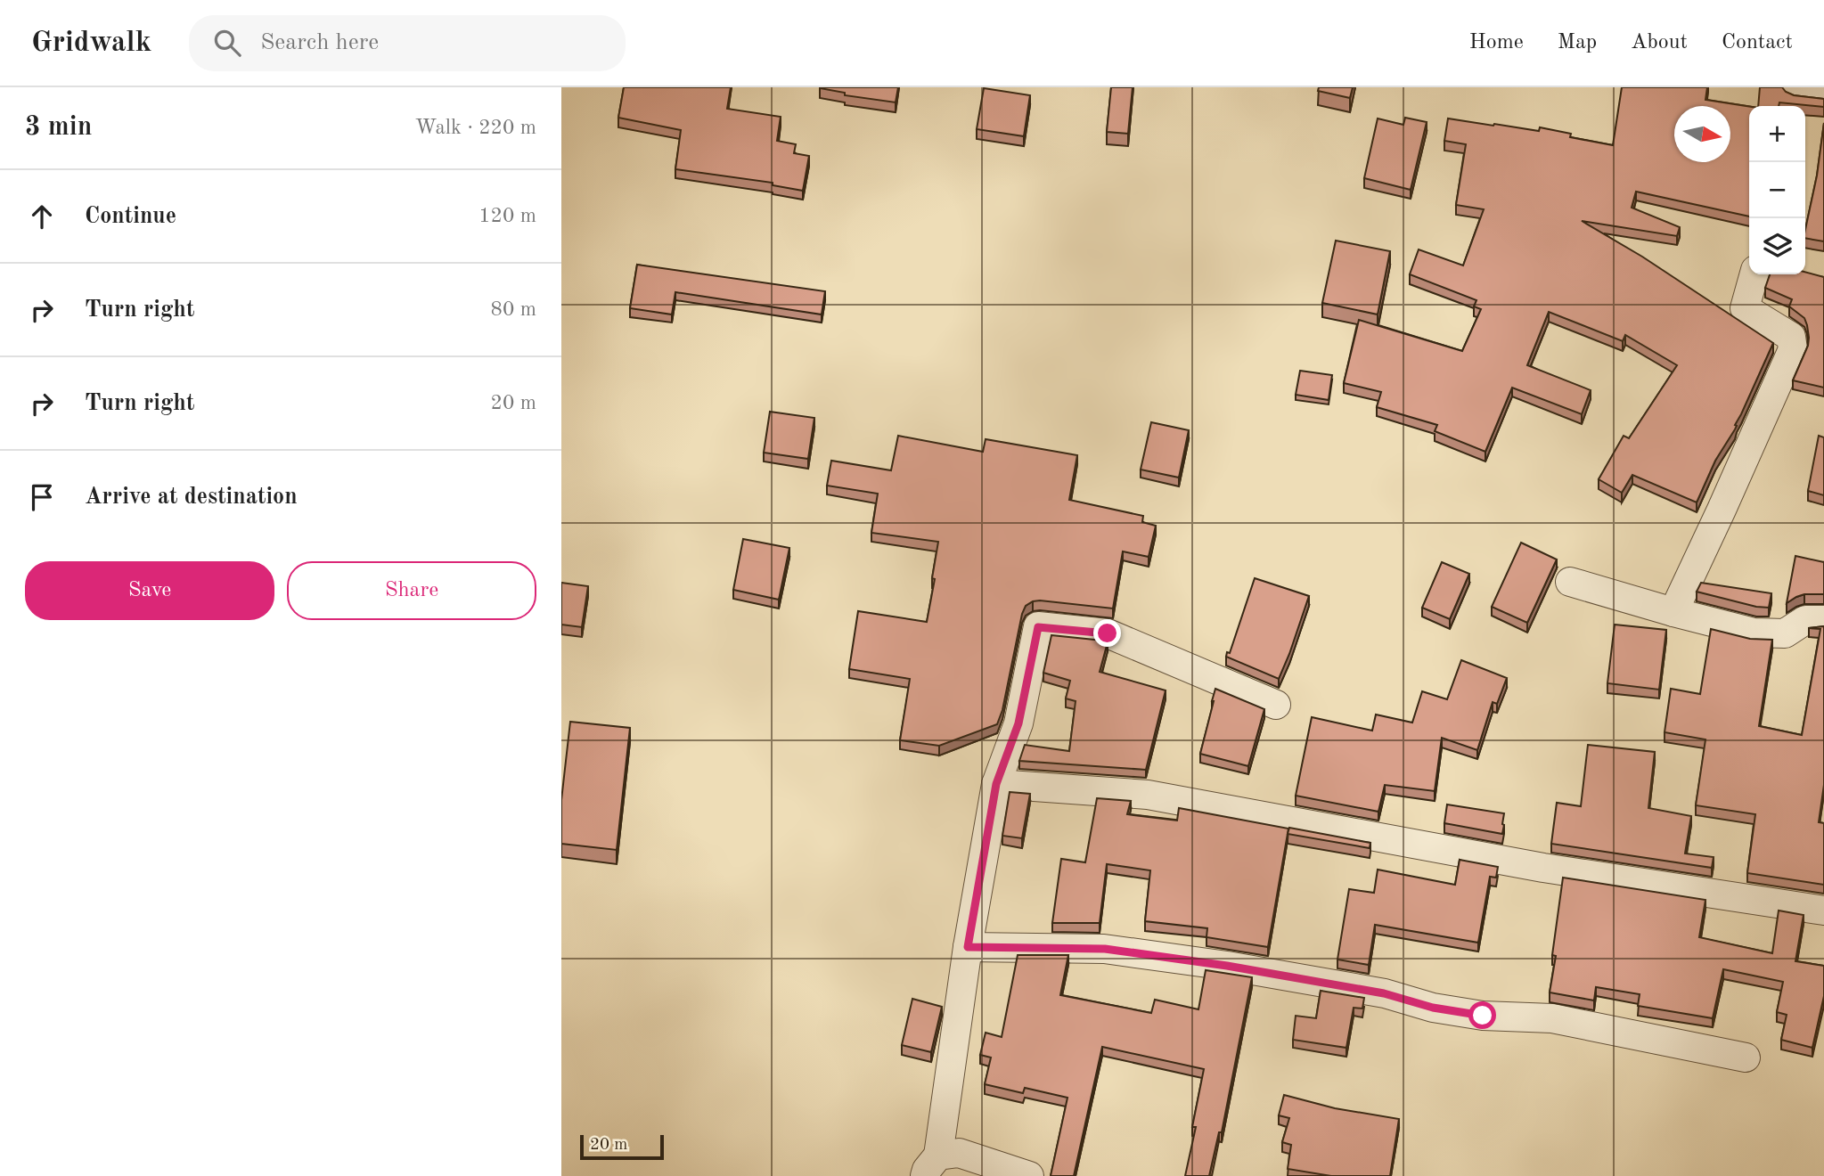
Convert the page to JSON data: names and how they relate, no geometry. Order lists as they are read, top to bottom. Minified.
{"scale_bar":"20 m","north":"right","page":{"header":"Gridwalk","search":"Search here","nav":["Home","Map","About","Contact"],"heading":["3 min","Walk · 220 m"],"map_buttons":["+","−"],"list":[["Continue","120 m"],["Turn right","80 m"],["Turn right","20 m"],"Arrive at destination"],"buttons":["Save","Share"],"scale":"20 m"}}
